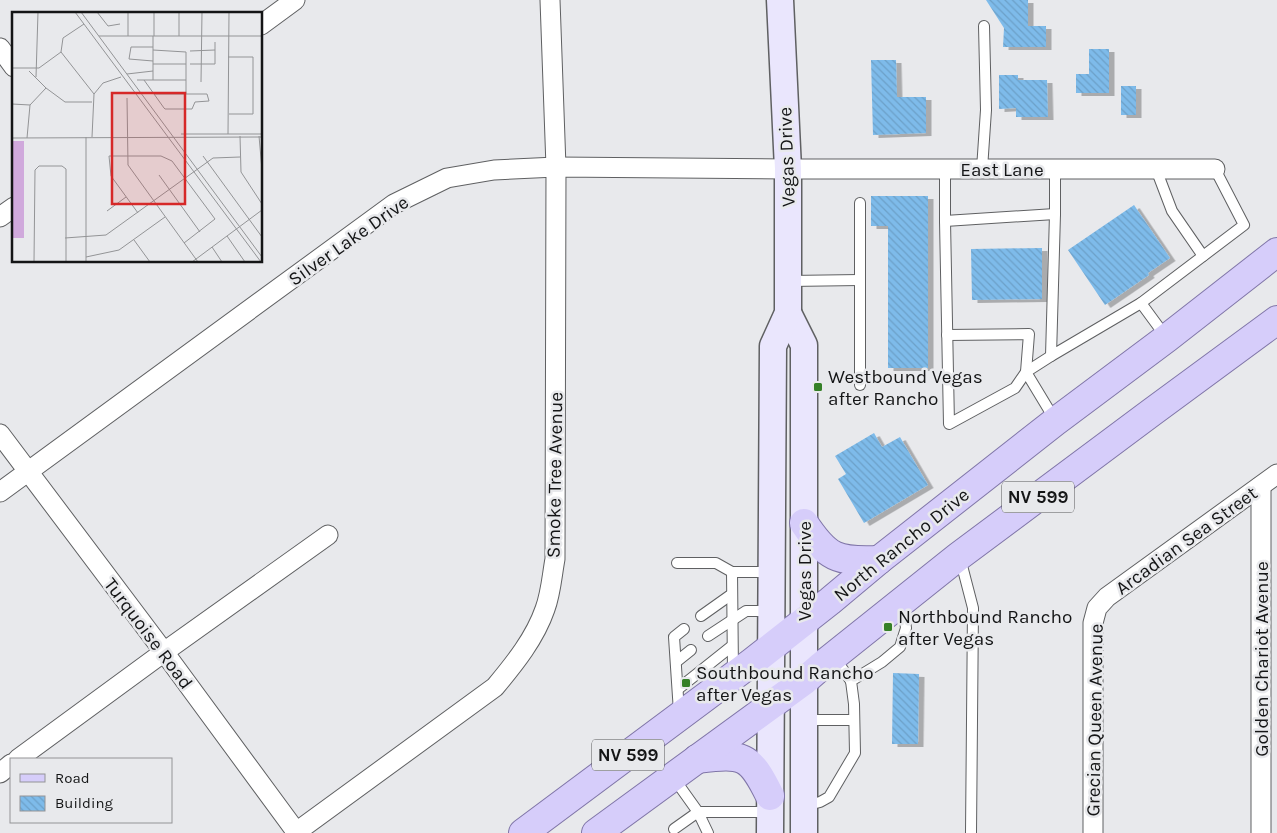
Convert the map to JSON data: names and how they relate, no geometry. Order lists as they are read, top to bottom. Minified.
{"streets":{"main road":["Vegas Drive","NV 599","North Rancho Drive"],"street":["East Lane","Silver Lake Drive","Smoke Tree Avenue","Arcadian Sea Street","Turquoise Road","Golden Chariot Avenue","Grecian Queen Avenue"]},"crossings":[["Vegas Drive","East Lane"],["Vegas Drive","Silver Lake Drive"],["Vegas Drive","NV 599"],["Vegas Drive","North Rancho Drive"],["East Lane","Silver Lake Drive"],["Silver Lake Drive","Smoke Tree Avenue"],["Silver Lake Drive","Turquoise Road"],["Smoke Tree Avenue","Turquoise Road"],["Arcadian Sea Street","Golden Chariot Avenue"],["Arcadian Sea Street","Grecian Queen Avenue"]],"places":{"transit":["Westbound Vegas after Rancho","Northbound Rancho after Vegas","Southbound Rancho after Vegas"]},"legend":["Road","Building"]}
